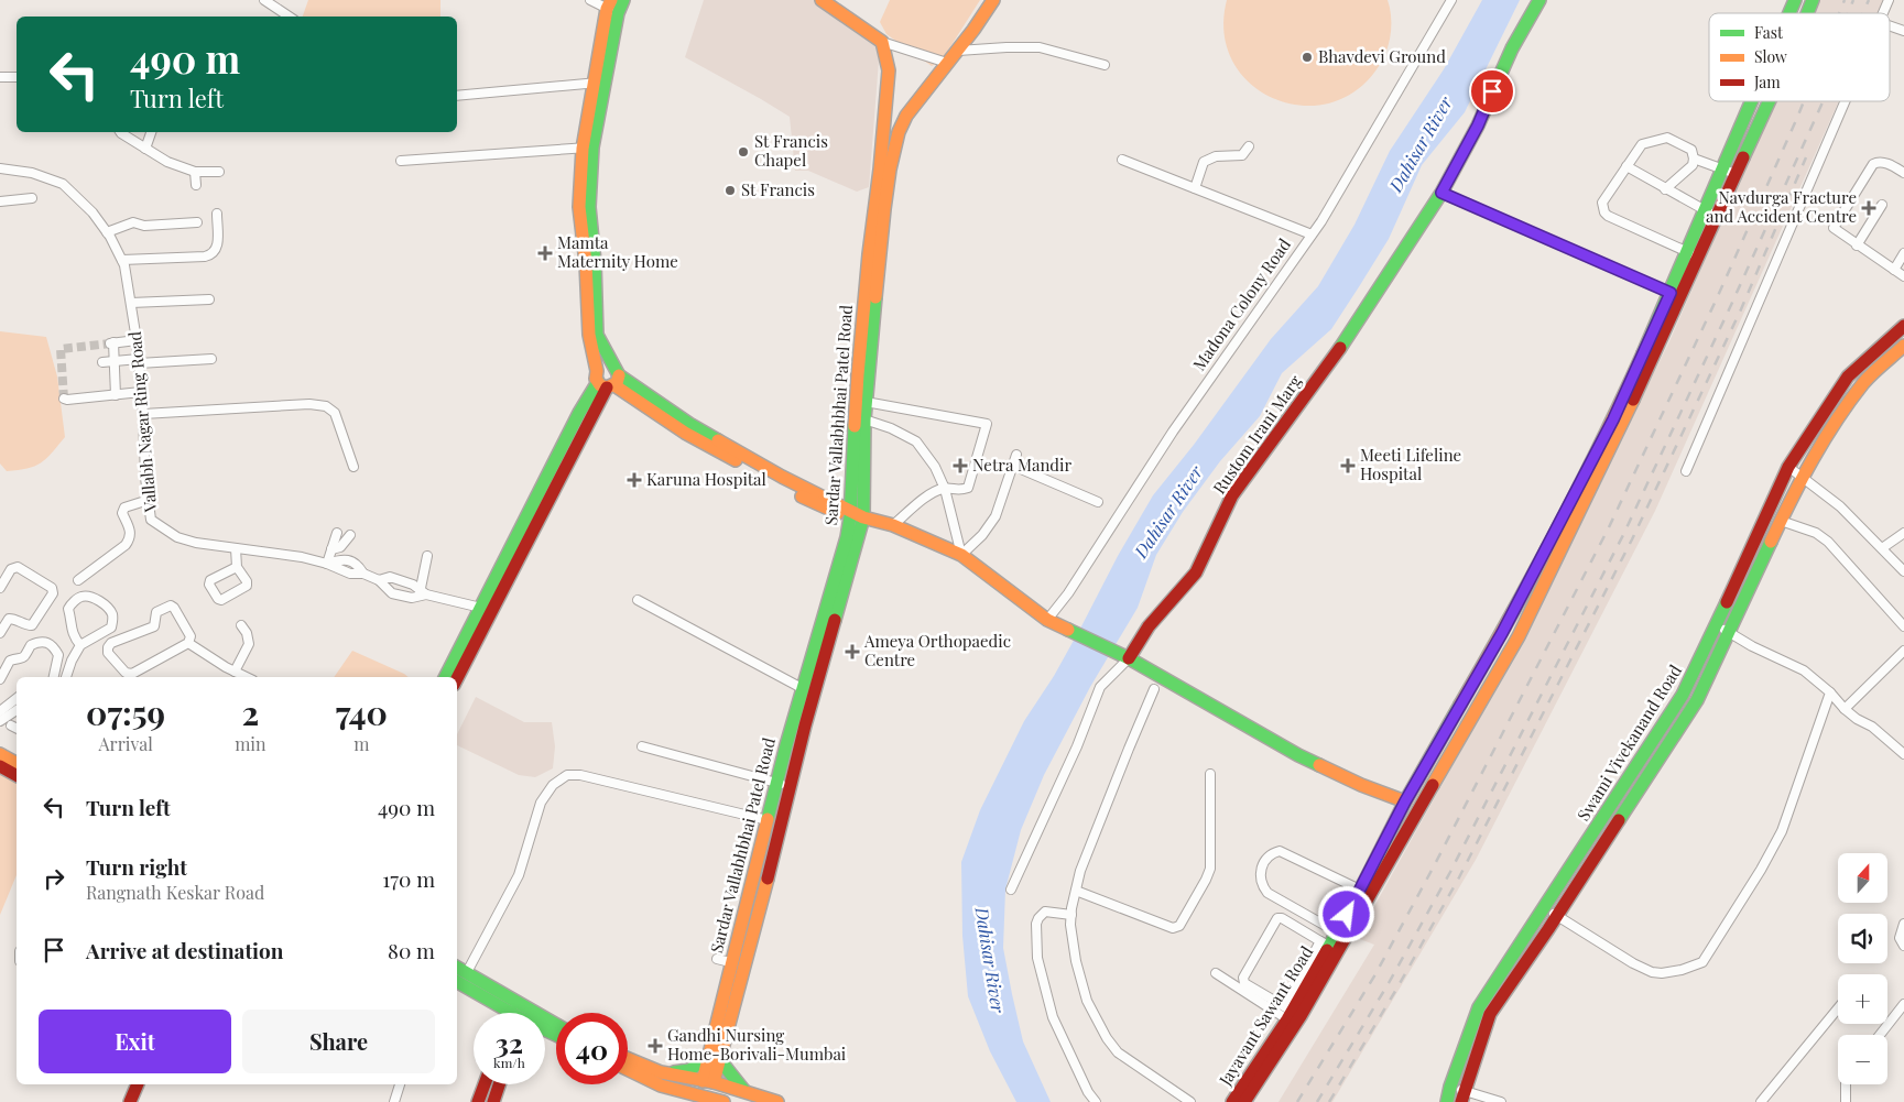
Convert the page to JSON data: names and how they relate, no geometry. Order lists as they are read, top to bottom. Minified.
{"streets":{"street":["Madona Colony Road","Sardar Vallabhbhai Patel Road","Vallabh Nagar Ring Road","Rustom Irani Marg","Swami Vivekanand Road","Jayavant Sawant Road"]},"water":["Dahisar River"],"places":{"other":["Bhavdevi Ground","St Francis Chapel","St Francis"],"health":["Navdurga Fracture and Accident Centre","Mamta Maternity Home","Netra Mandir","Meeti Lifeline Hospital","Karuna Hospital","Ameya Orthopaedic Centre","Gandhi Nursing Home-Borivali-Mumbai"]},"legend":["Fast","Slow","Jam"],"north":"top","page":{"turn":["490 m","Turn left"],"eta":["07:59","Arrival","2","min","740","m"],"list":[{"name":"Turn left","value":"490 m"},{"name":"Turn right","note":"Rangnath Keskar Road","value":"170 m"},{"name":"Arrive at destination","value":"80 m"}],"map_buttons":["+","−"],"buttons":["Exit","Share"],"speed":"32 km/h","limit":"40"}}
